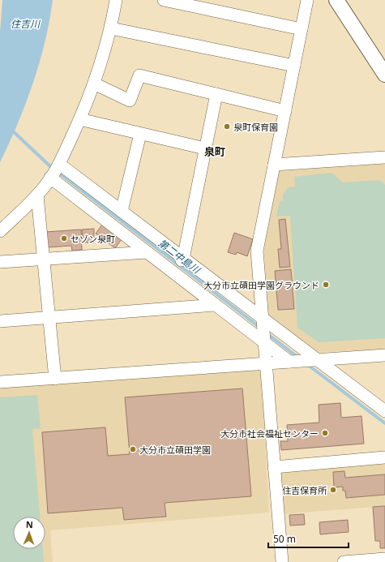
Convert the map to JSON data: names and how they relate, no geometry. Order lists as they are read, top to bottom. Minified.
{"districts":["泉町"],"water":["住吉川","第二中島川"],"places":["泉町保育園","セゾン泉町","大分市立碩田学園グラウンド","大分市社会福祉センター","大分市立碩田学園","住吉保育所"],"scale_bar":"50 m","north":"top"}
